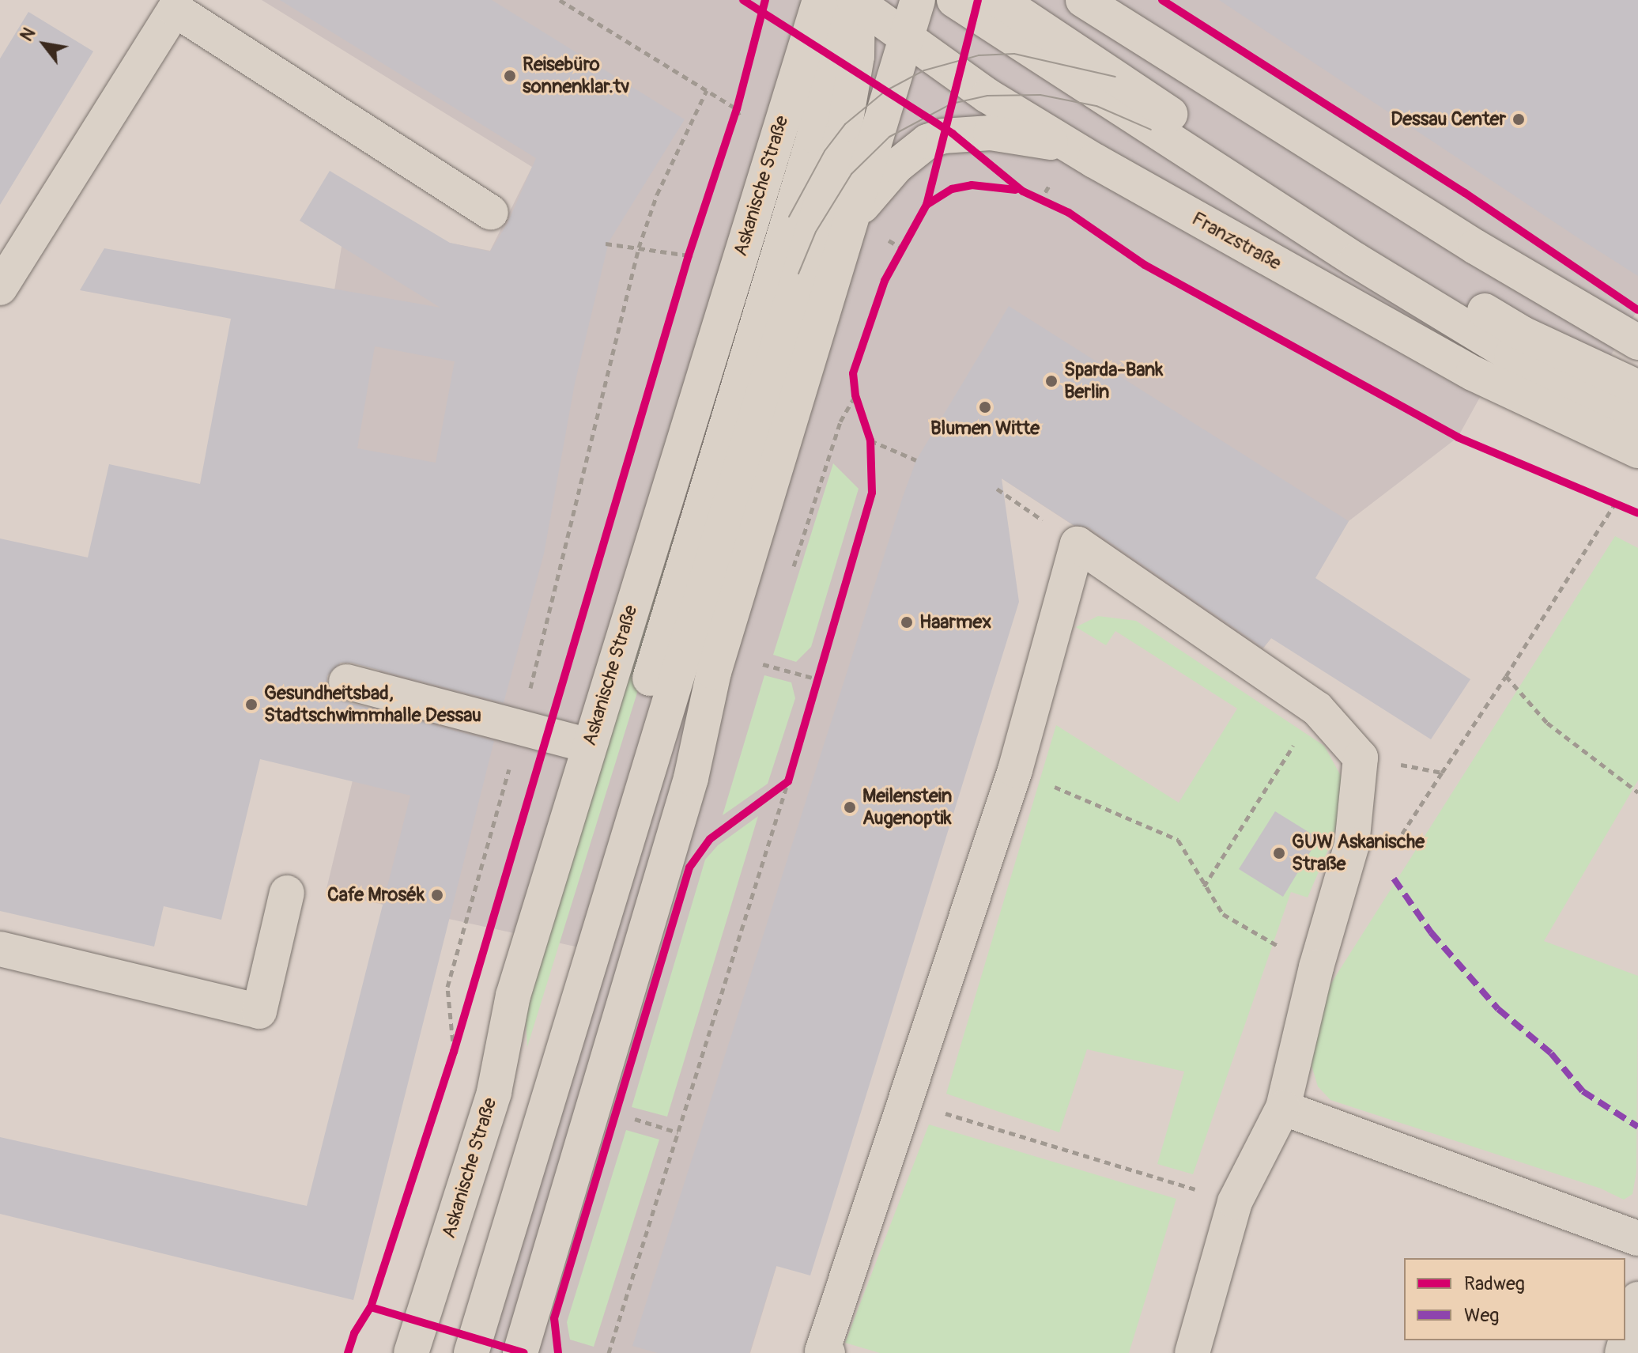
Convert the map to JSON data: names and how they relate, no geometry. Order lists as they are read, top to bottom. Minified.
{"streets":{"main road":["Askanische Straße","Franzstraße"]},"places":["Reisebüro sonnenklar.tv","Dessau Center","Sparda-Bank Berlin","Blumen Witte","Haarmex","Gesundheitsbad, Stadtschwimmhalle Dessau","Meilenstein Augenoptik","GUW Askanische Straße","Cafe Mrosék"],"legend":["Radweg","Weg"],"north":"top left"}
